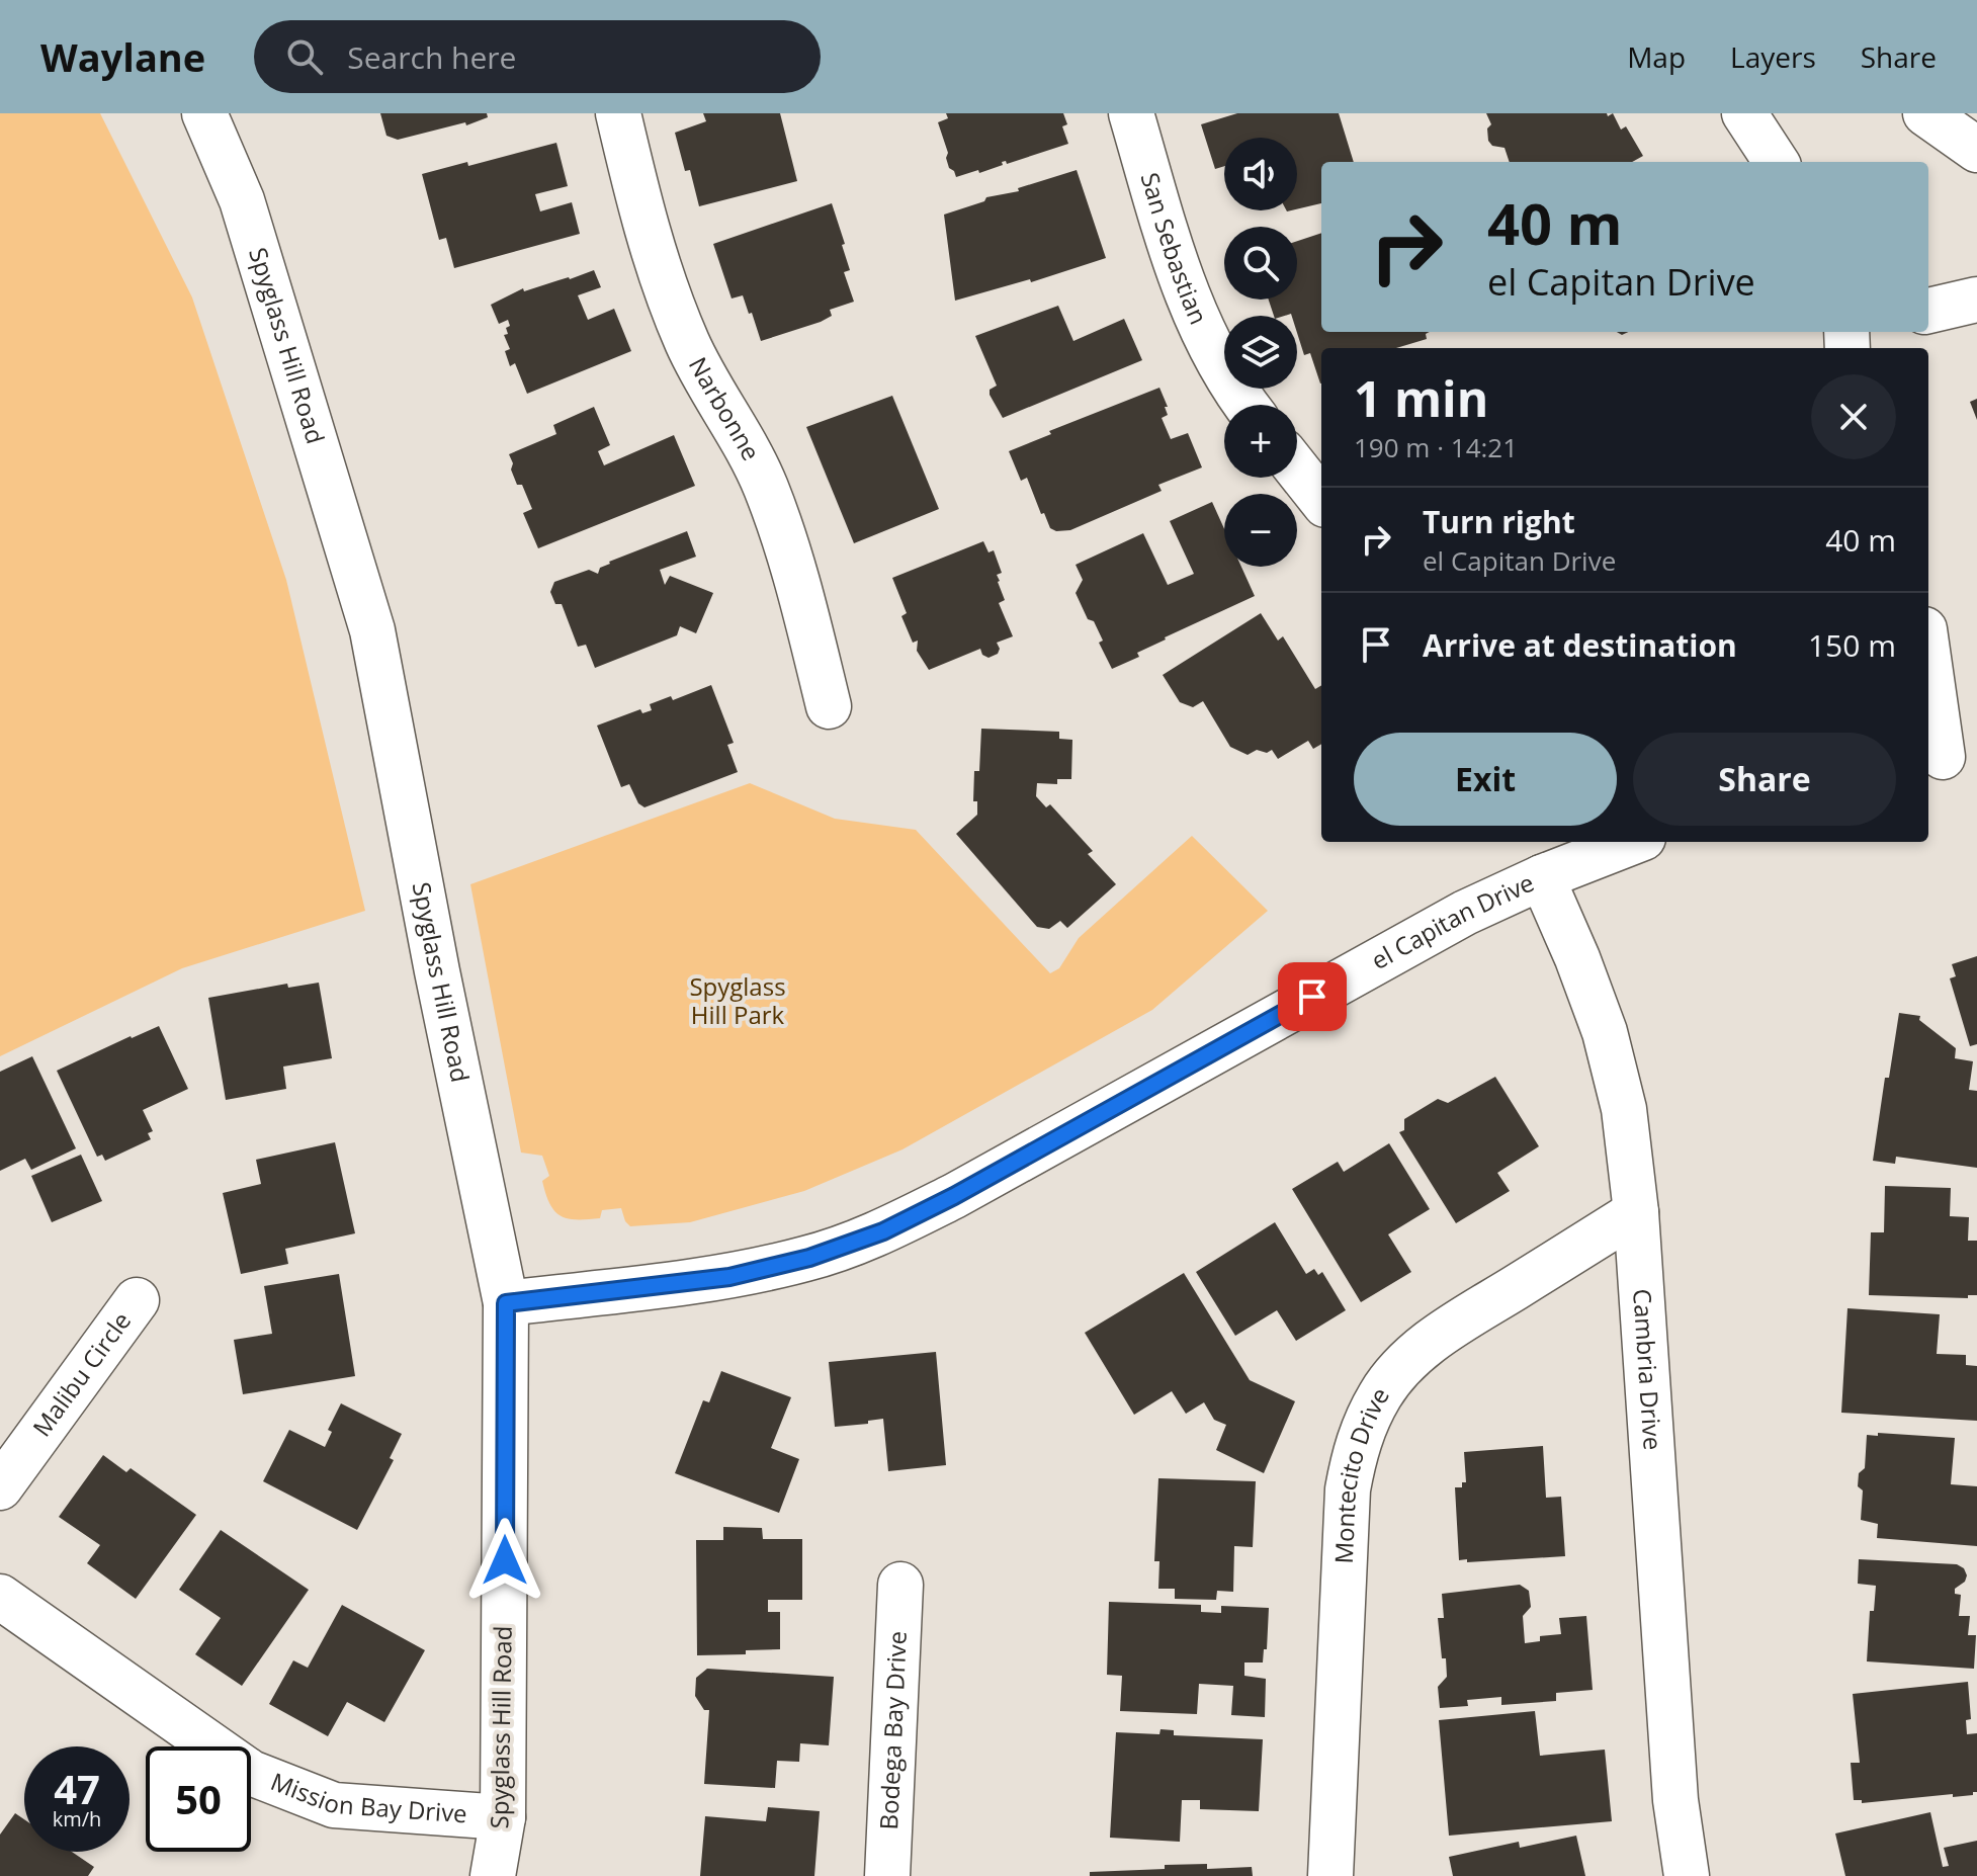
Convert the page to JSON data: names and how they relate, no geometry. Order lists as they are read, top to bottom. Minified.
{"streets":{"street":["San Sebastian","Spyglass Hill Road","Narbonne","el Capitan Drive","Cambria Drive","Malibu Circle","Montecito Drive","Bodega Bay Drive","Mission Bay Drive"]},"crossings":[["Spyglass Hill Road","el Capitan Drive"],["Spyglass Hill Road","Mission Bay Drive"],["el Capitan Drive","Cambria Drive"],["Cambria Drive","Montecito Drive"]],"parks":["Spyglass Hill Park"],"page":{"header":"Waylane","search":"Search here","nav":["Map","Layers","Share"],"map_buttons":["+","−"],"turn":["40 m","el Capitan Drive"],"heading":["1 min","190 m · 14:21"],"list":[{"name":"Turn right","note":"el Capitan Drive","value":"40 m"},{"name":"Arrive at destination","value":"150 m"}],"buttons":["Exit","Share"],"speed":"47 km/h","limit":"50"}}
